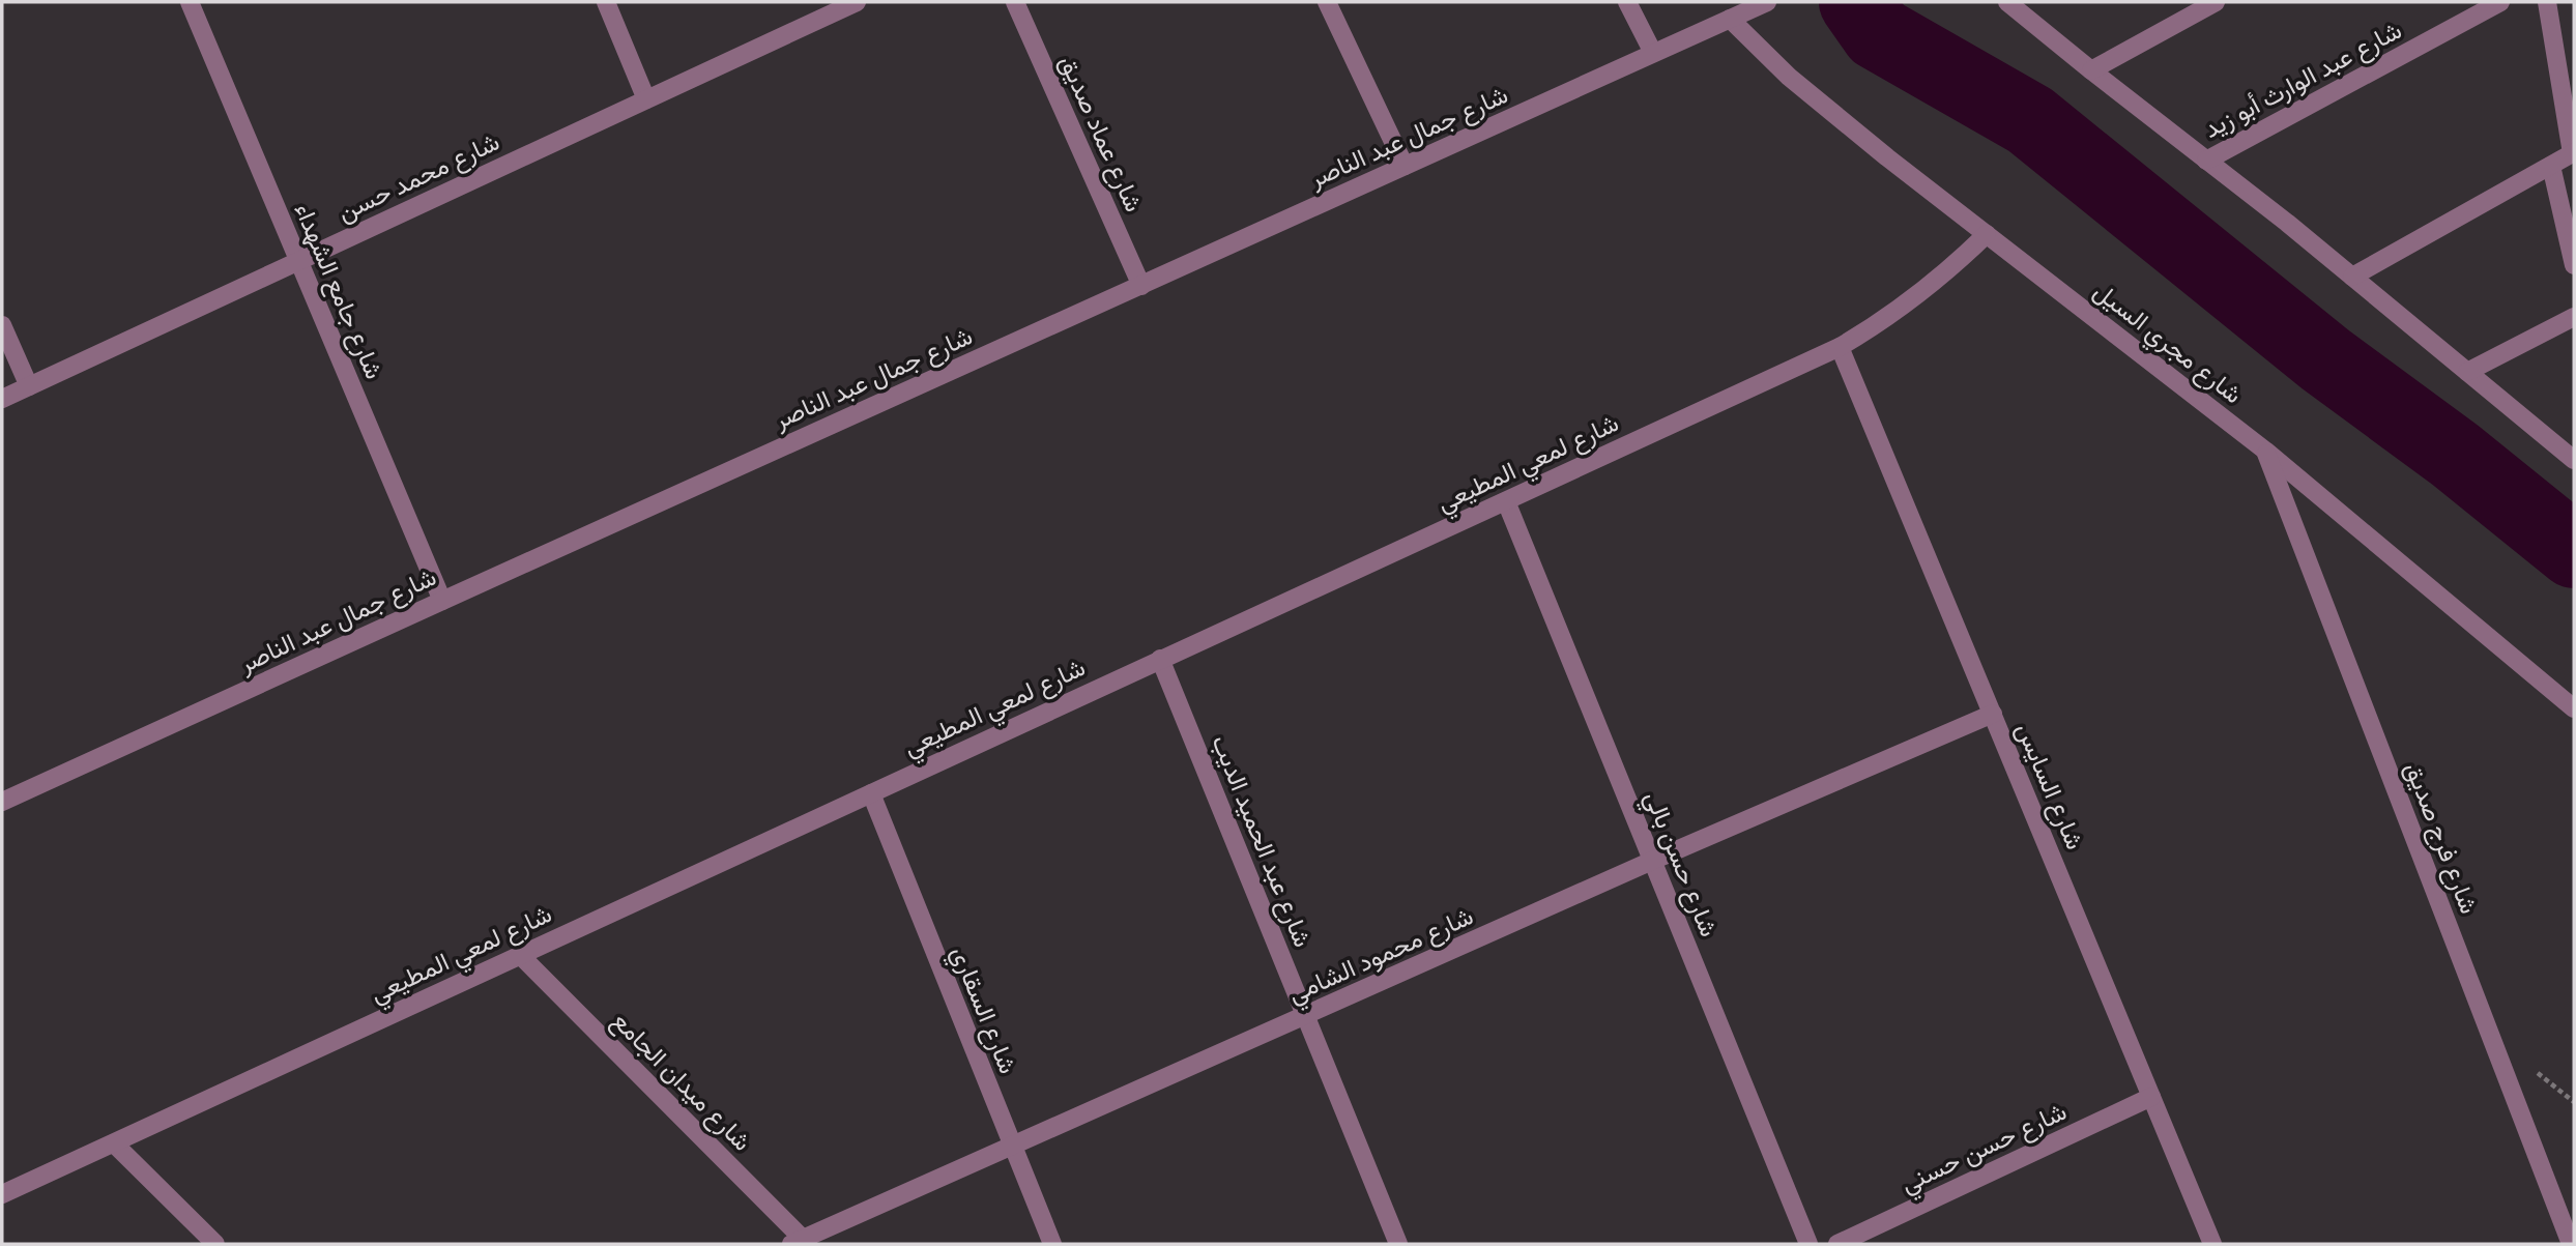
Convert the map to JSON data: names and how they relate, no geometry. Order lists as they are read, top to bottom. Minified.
{"streets":{"street":["شارع عبد الوارث أبو زيد","شارع عماد صديق","شارع جمال عبد الناصر","شارع محمد حسن","شارع جامع الشهداء","شارع مجري السيل","شارع لمعي المطيعي","شارع السايس","شارع فرج صديق","شارع عبد الحميد الديب","شارع حسن بالي","شارع محمود الشامي","شارع السقاري","شارع ميدان الجامع","شارع حسن حسني"]},"crossings":[["شارع عماد صديق","شارع جمال عبد الناصر"],["شارع جمال عبد الناصر","شارع جامع الشهداء"],["شارع جمال عبد الناصر","شارع مجري السيل"],["شارع محمد حسن","شارع جامع الشهداء"],["شارع مجري السيل","شارع لمعي المطيعي"],["شارع مجري السيل","شارع فرج صديق"],["شارع لمعي المطيعي","شارع السايس"],["شارع لمعي المطيعي","شارع عبد الحميد الديب"],["شارع لمعي المطيعي","شارع حسن بالي"],["شارع لمعي المطيعي","شارع السقاري"],["شارع لمعي المطيعي","شارع ميدان الجامع"],["شارع السايس","شارع محمود الشامي"],["شارع السايس","شارع حسن حسني"],["شارع عبد الحميد الديب","شارع محمود الشامي"],["شارع حسن بالي","شارع محمود الشامي"],["شارع محمود الشامي","شارع السقاري"],["شارع محمود الشامي","شارع ميدان الجامع"]]}
